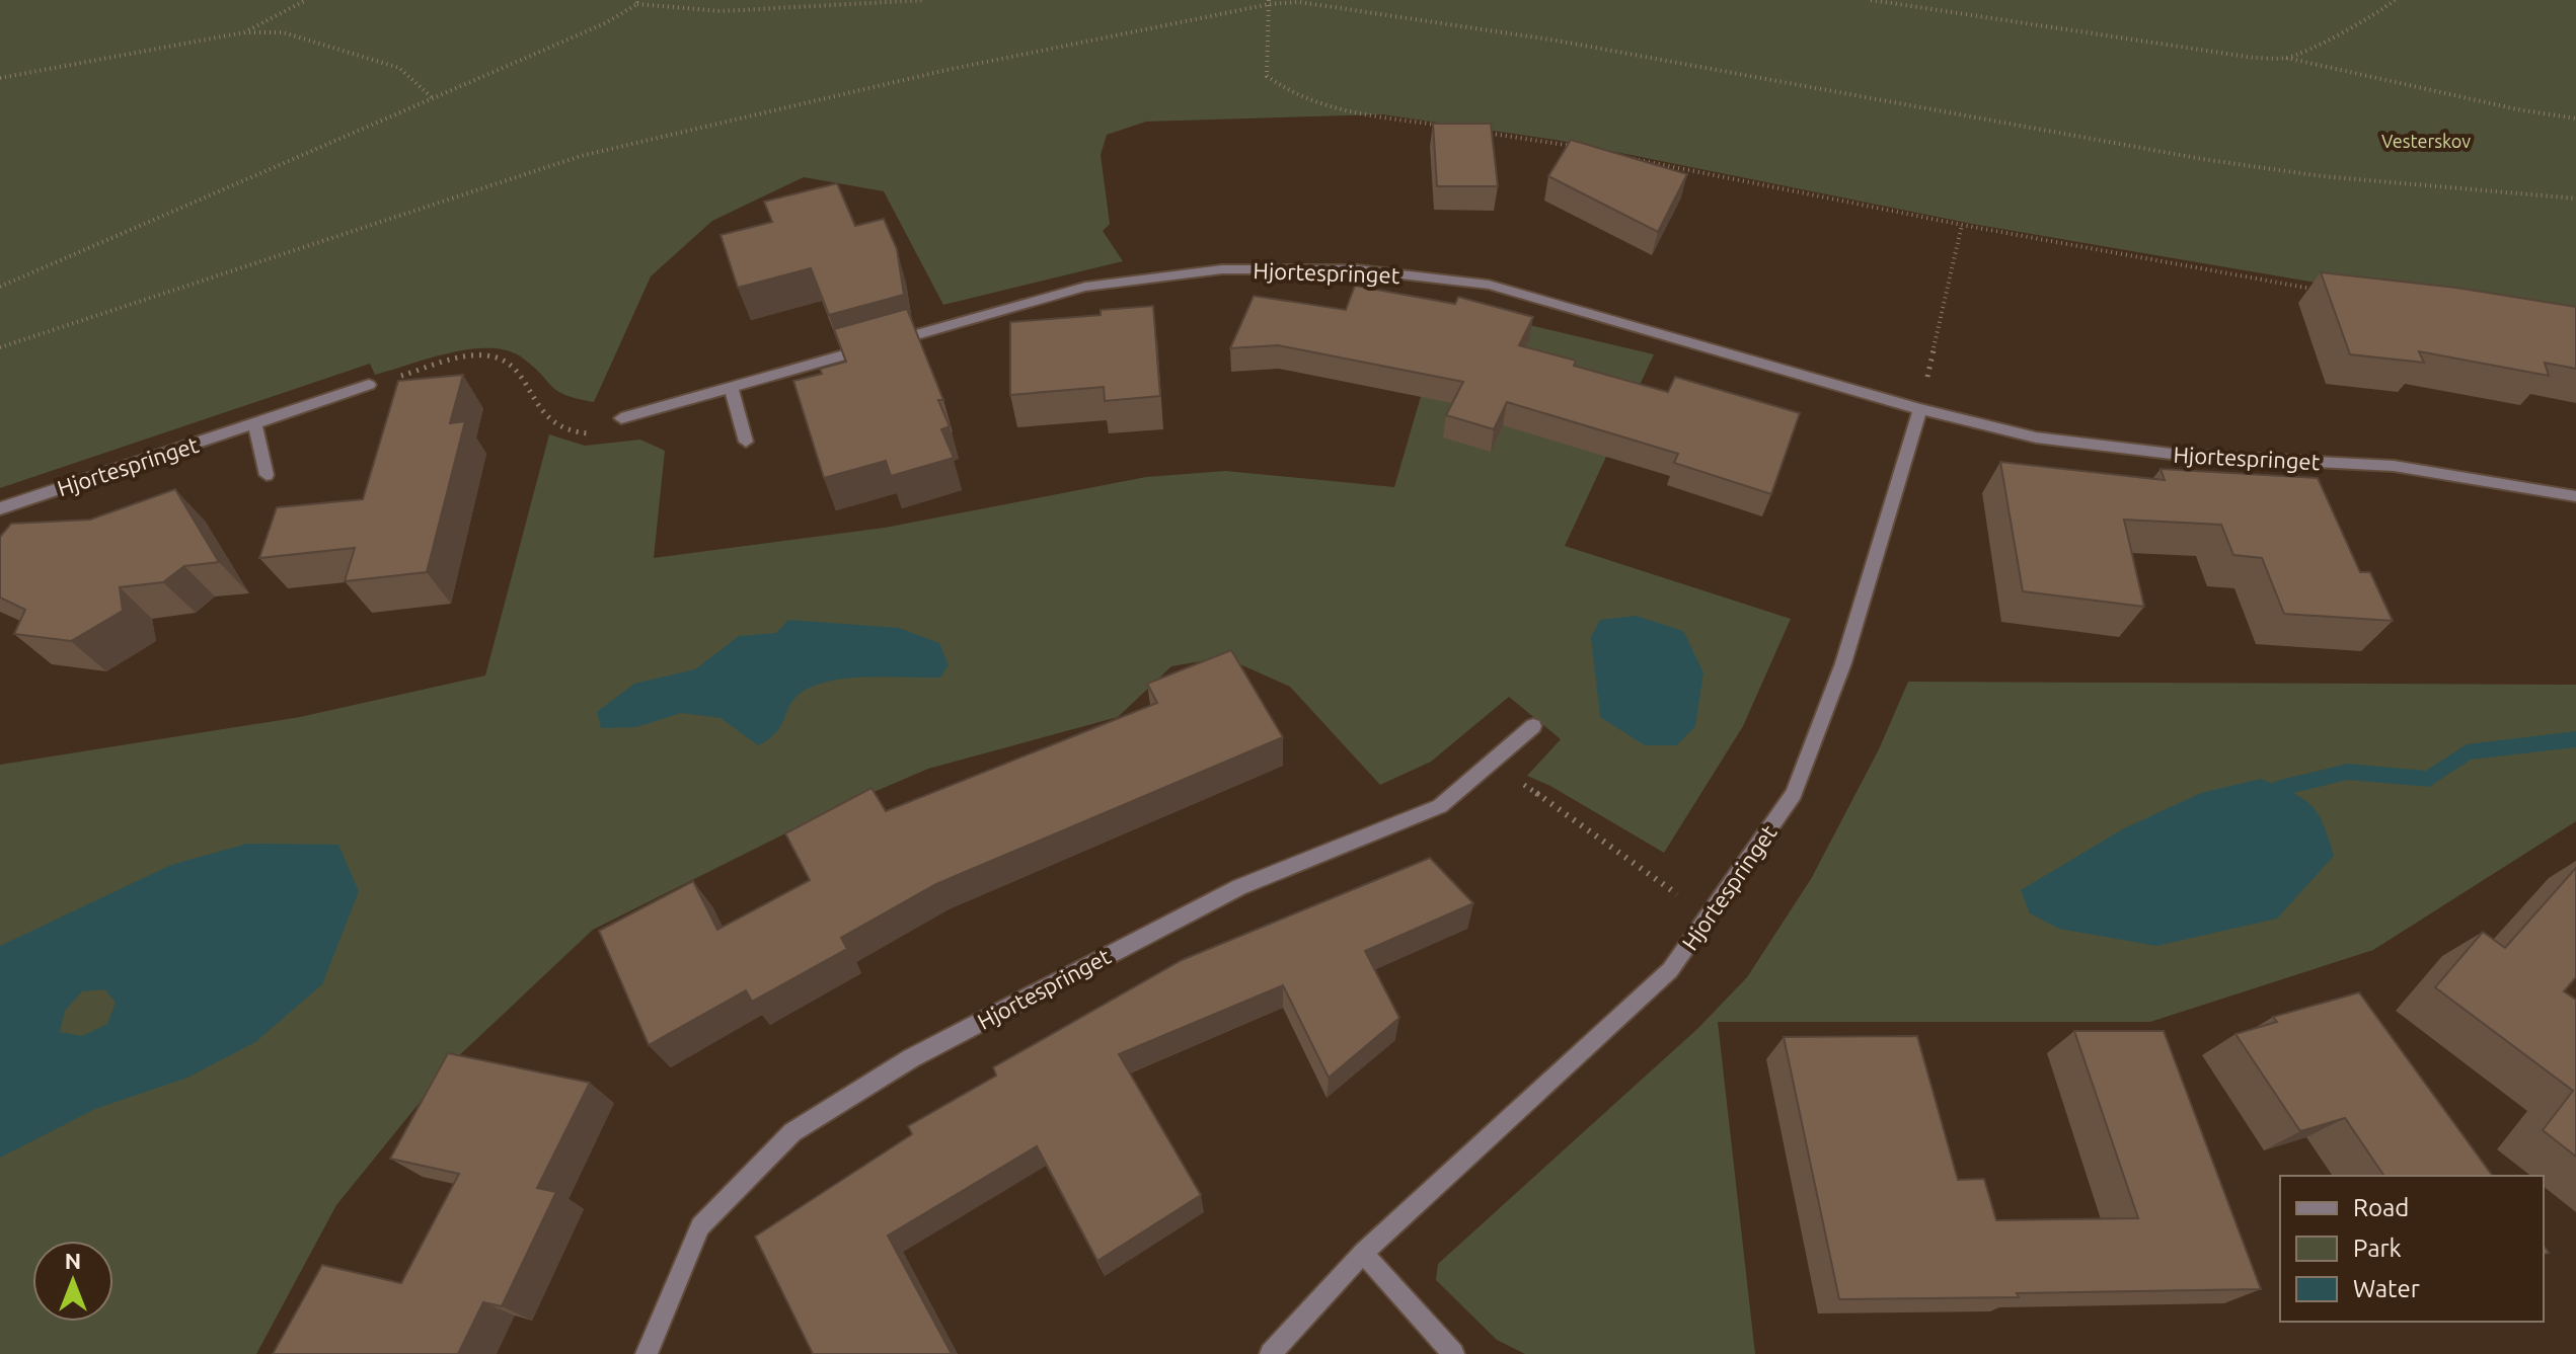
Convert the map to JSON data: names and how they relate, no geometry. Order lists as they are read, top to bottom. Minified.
{"streets":{"street":["Hjortespringet"]},"parks":["Vesterskov"],"legend":["Road","Park","Water"],"north":"top"}
